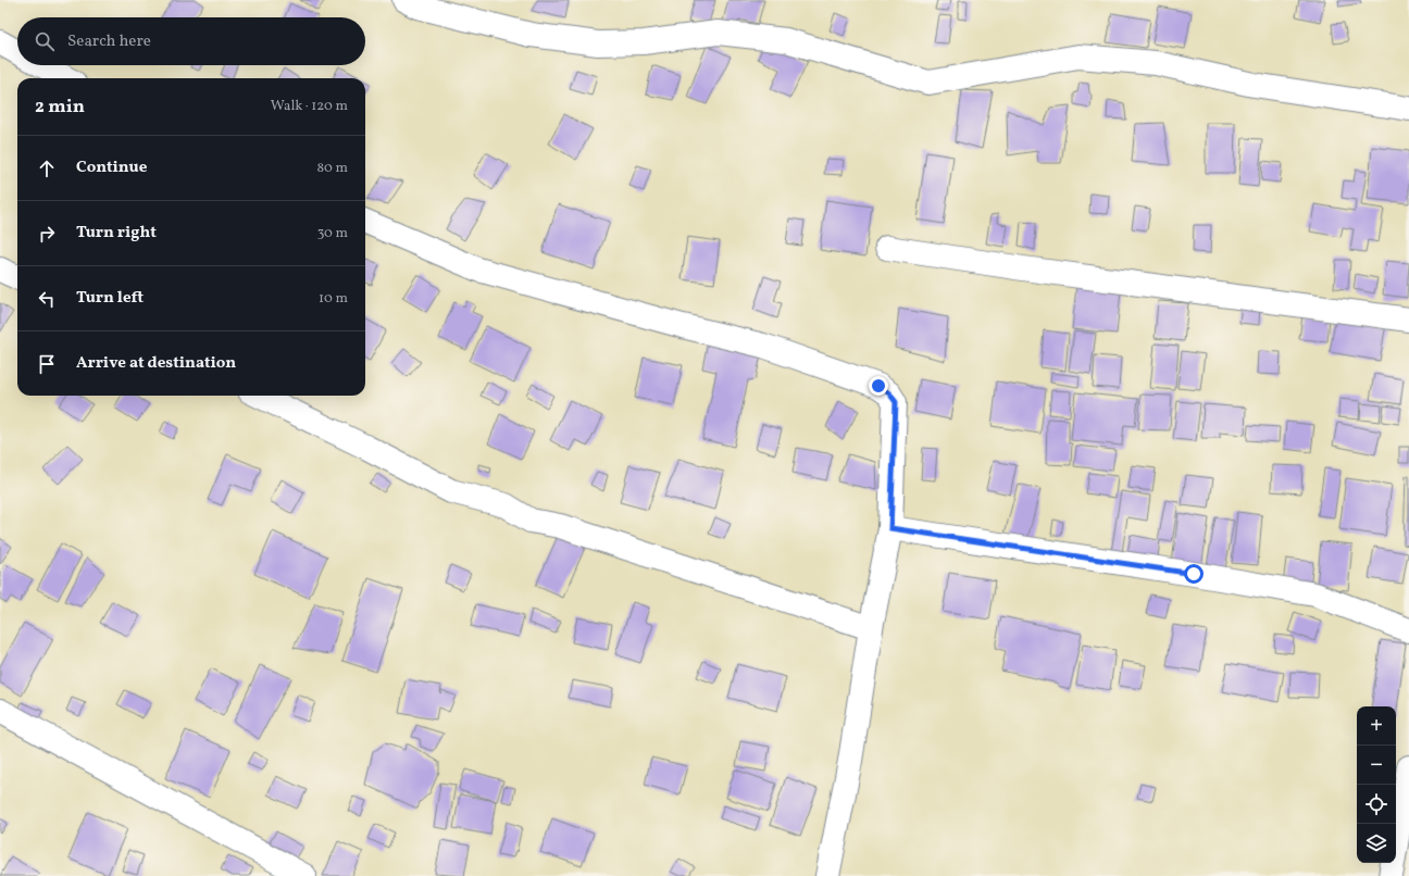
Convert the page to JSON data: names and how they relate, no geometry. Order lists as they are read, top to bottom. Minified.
{"page":{"search":"Search here","heading":["2 min","Walk · 120 m"],"list":[["Continue","80 m"],["Turn right","30 m"],["Turn left","10 m"],"Arrive at destination"],"map_buttons":["+","−"]}}
